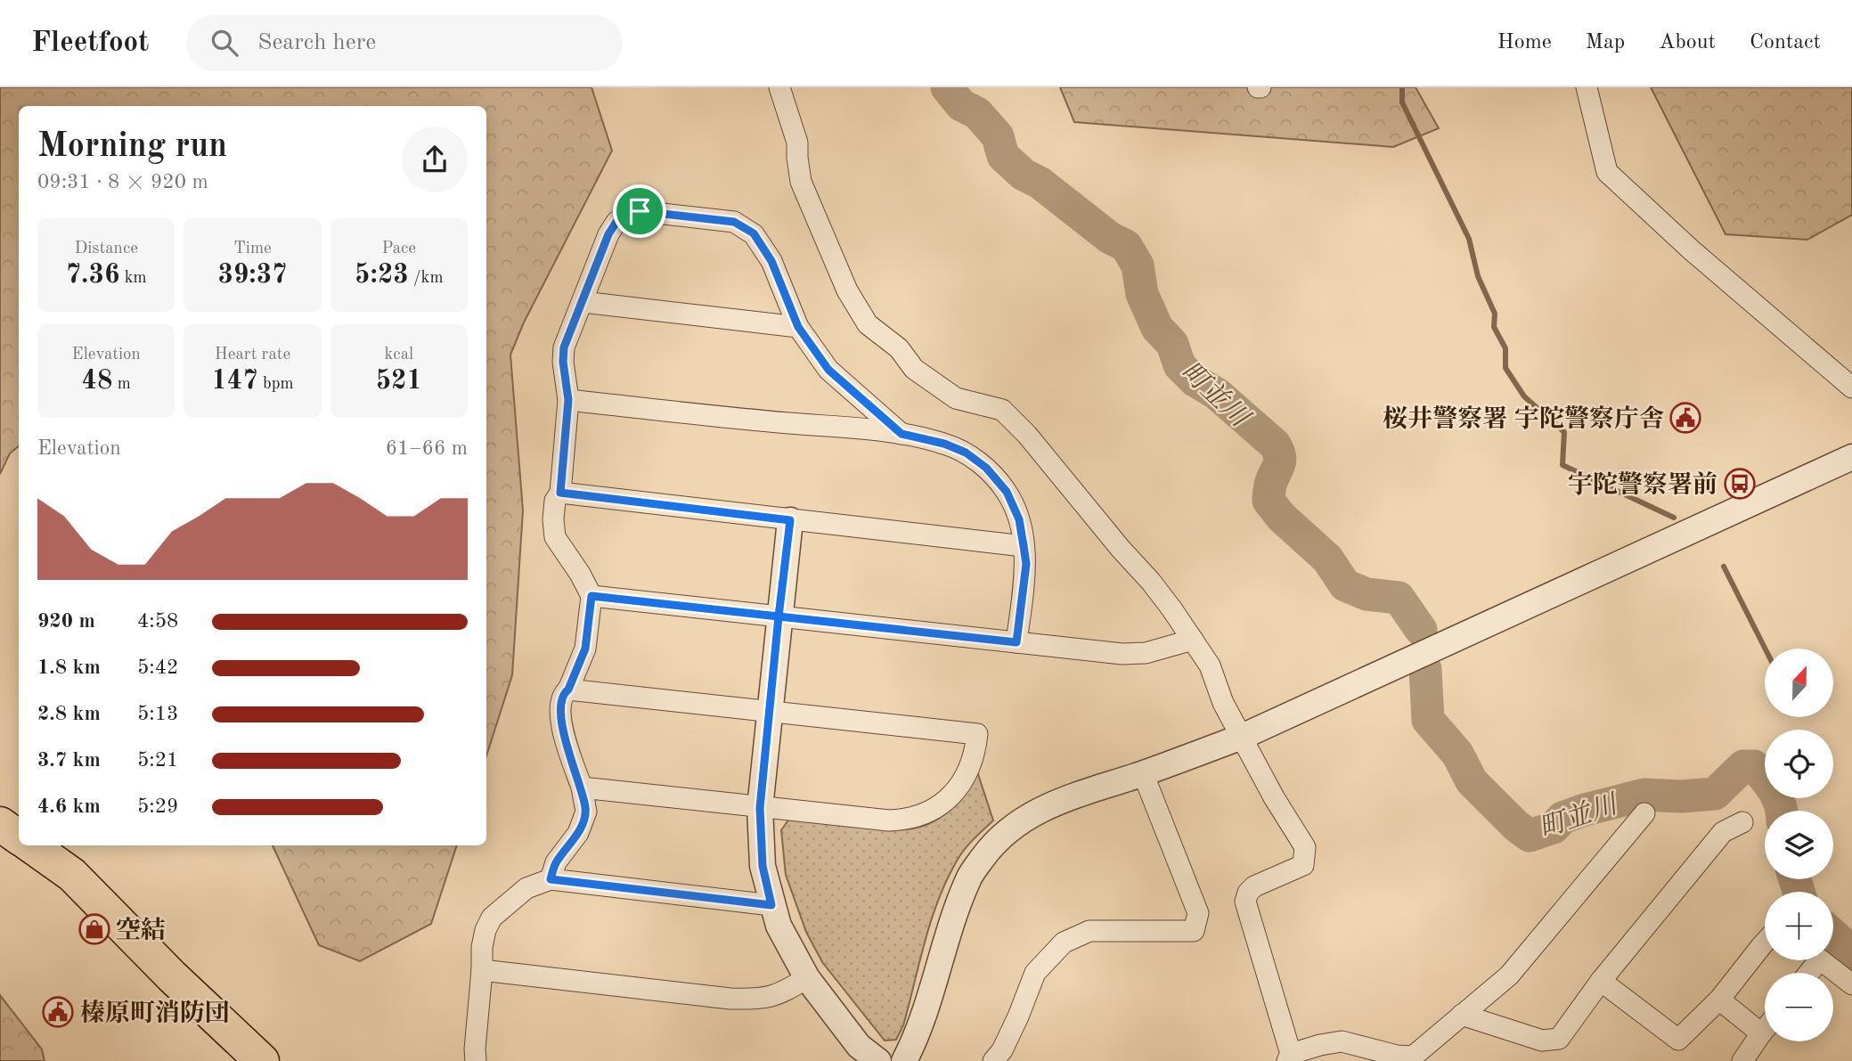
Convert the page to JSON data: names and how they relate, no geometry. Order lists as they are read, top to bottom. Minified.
{"water":["町並川"],"places":{"public building":["桜井警察署 宇陀警察庁舎","榛原町消防団"],"bus stop":["宇陀警察署前"],"shop":["空結"]},"north":"top","page":{"header":"Fleetfoot","search":"Search here","nav":["Home","Map","About","Contact"],"heading":["Morning run","09:31 · 8 × 920 m"],"stats":[["Distance","7.36 km"],["Time","39:37"],["Pace","5:23 /km"],["Elevation","48 m"],["Heart rate","147 bpm"],["kcal","521"]],"chart":["Elevation","61–66 m"],"list":[{"name":"920 m","note":"4:58"},{"name":"1.8 km","note":"5:42"},{"name":"2.8 km","note":"5:13"},{"name":"3.7 km","note":"5:21"},{"name":"4.6 km","note":"5:29"}],"map_buttons":["+","−"]}}
